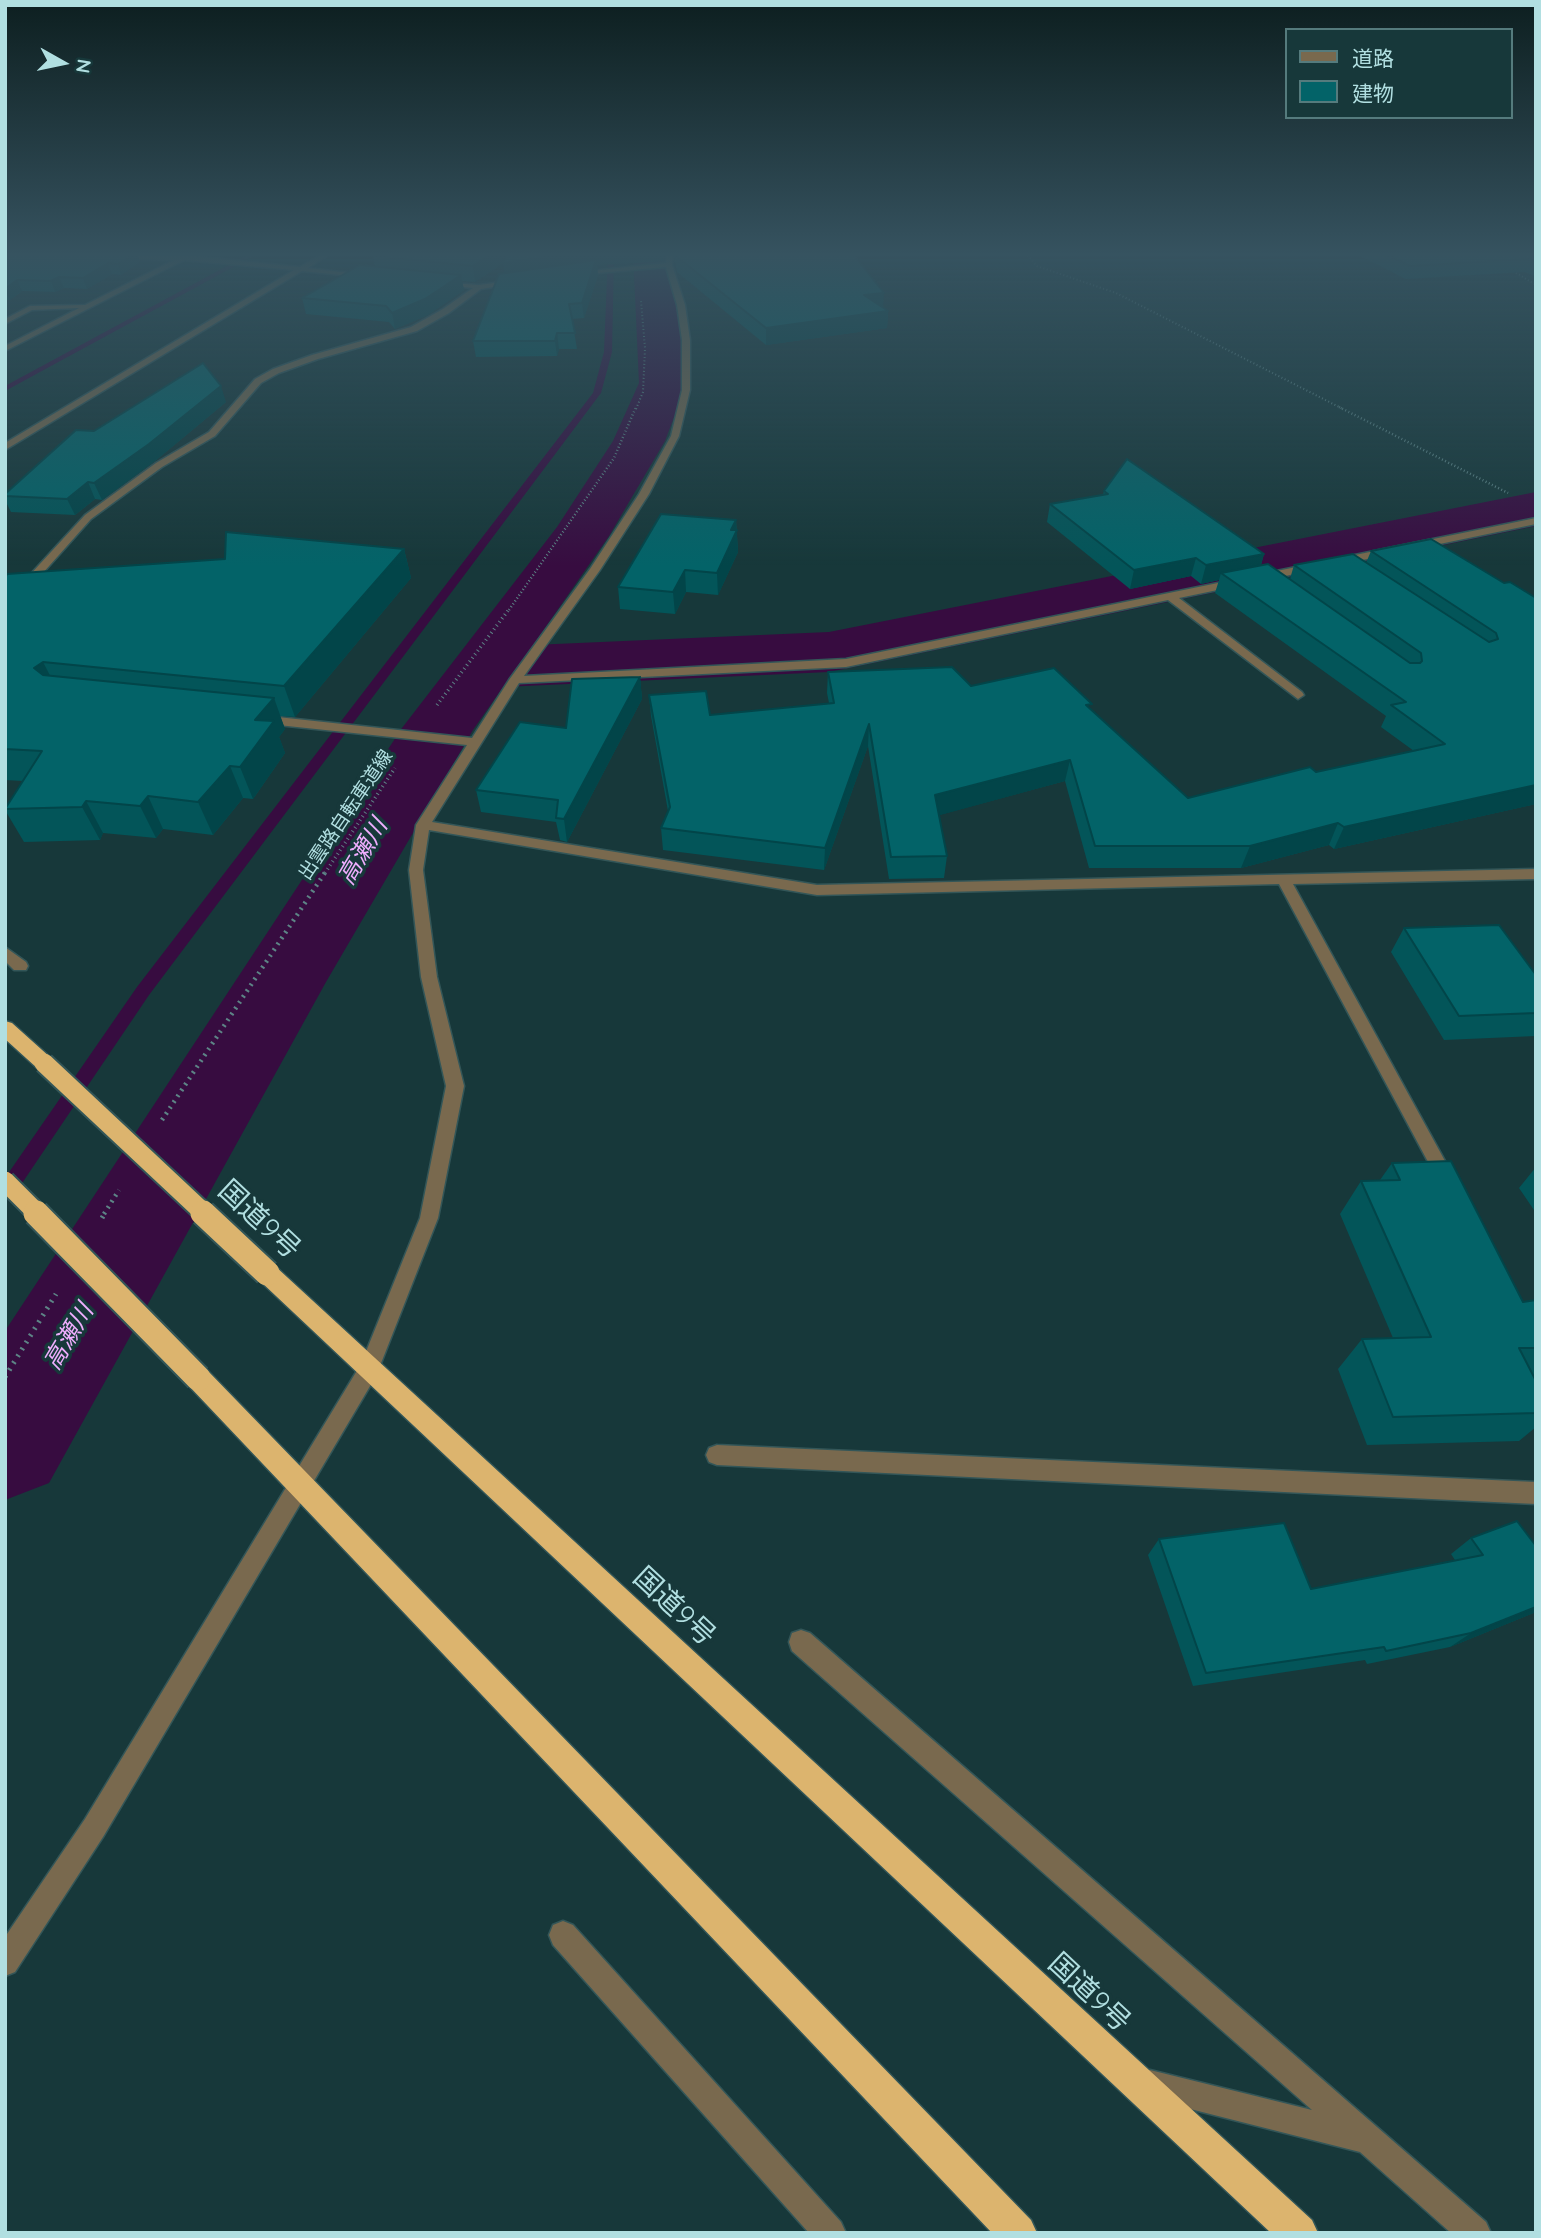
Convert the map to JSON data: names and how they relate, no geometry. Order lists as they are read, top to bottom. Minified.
{"streets":{"highway":["国道9号"],"path":["出雲路自転車道線"]},"water":["高瀬川"],"legend":["道路","建物"],"north":"right"}
